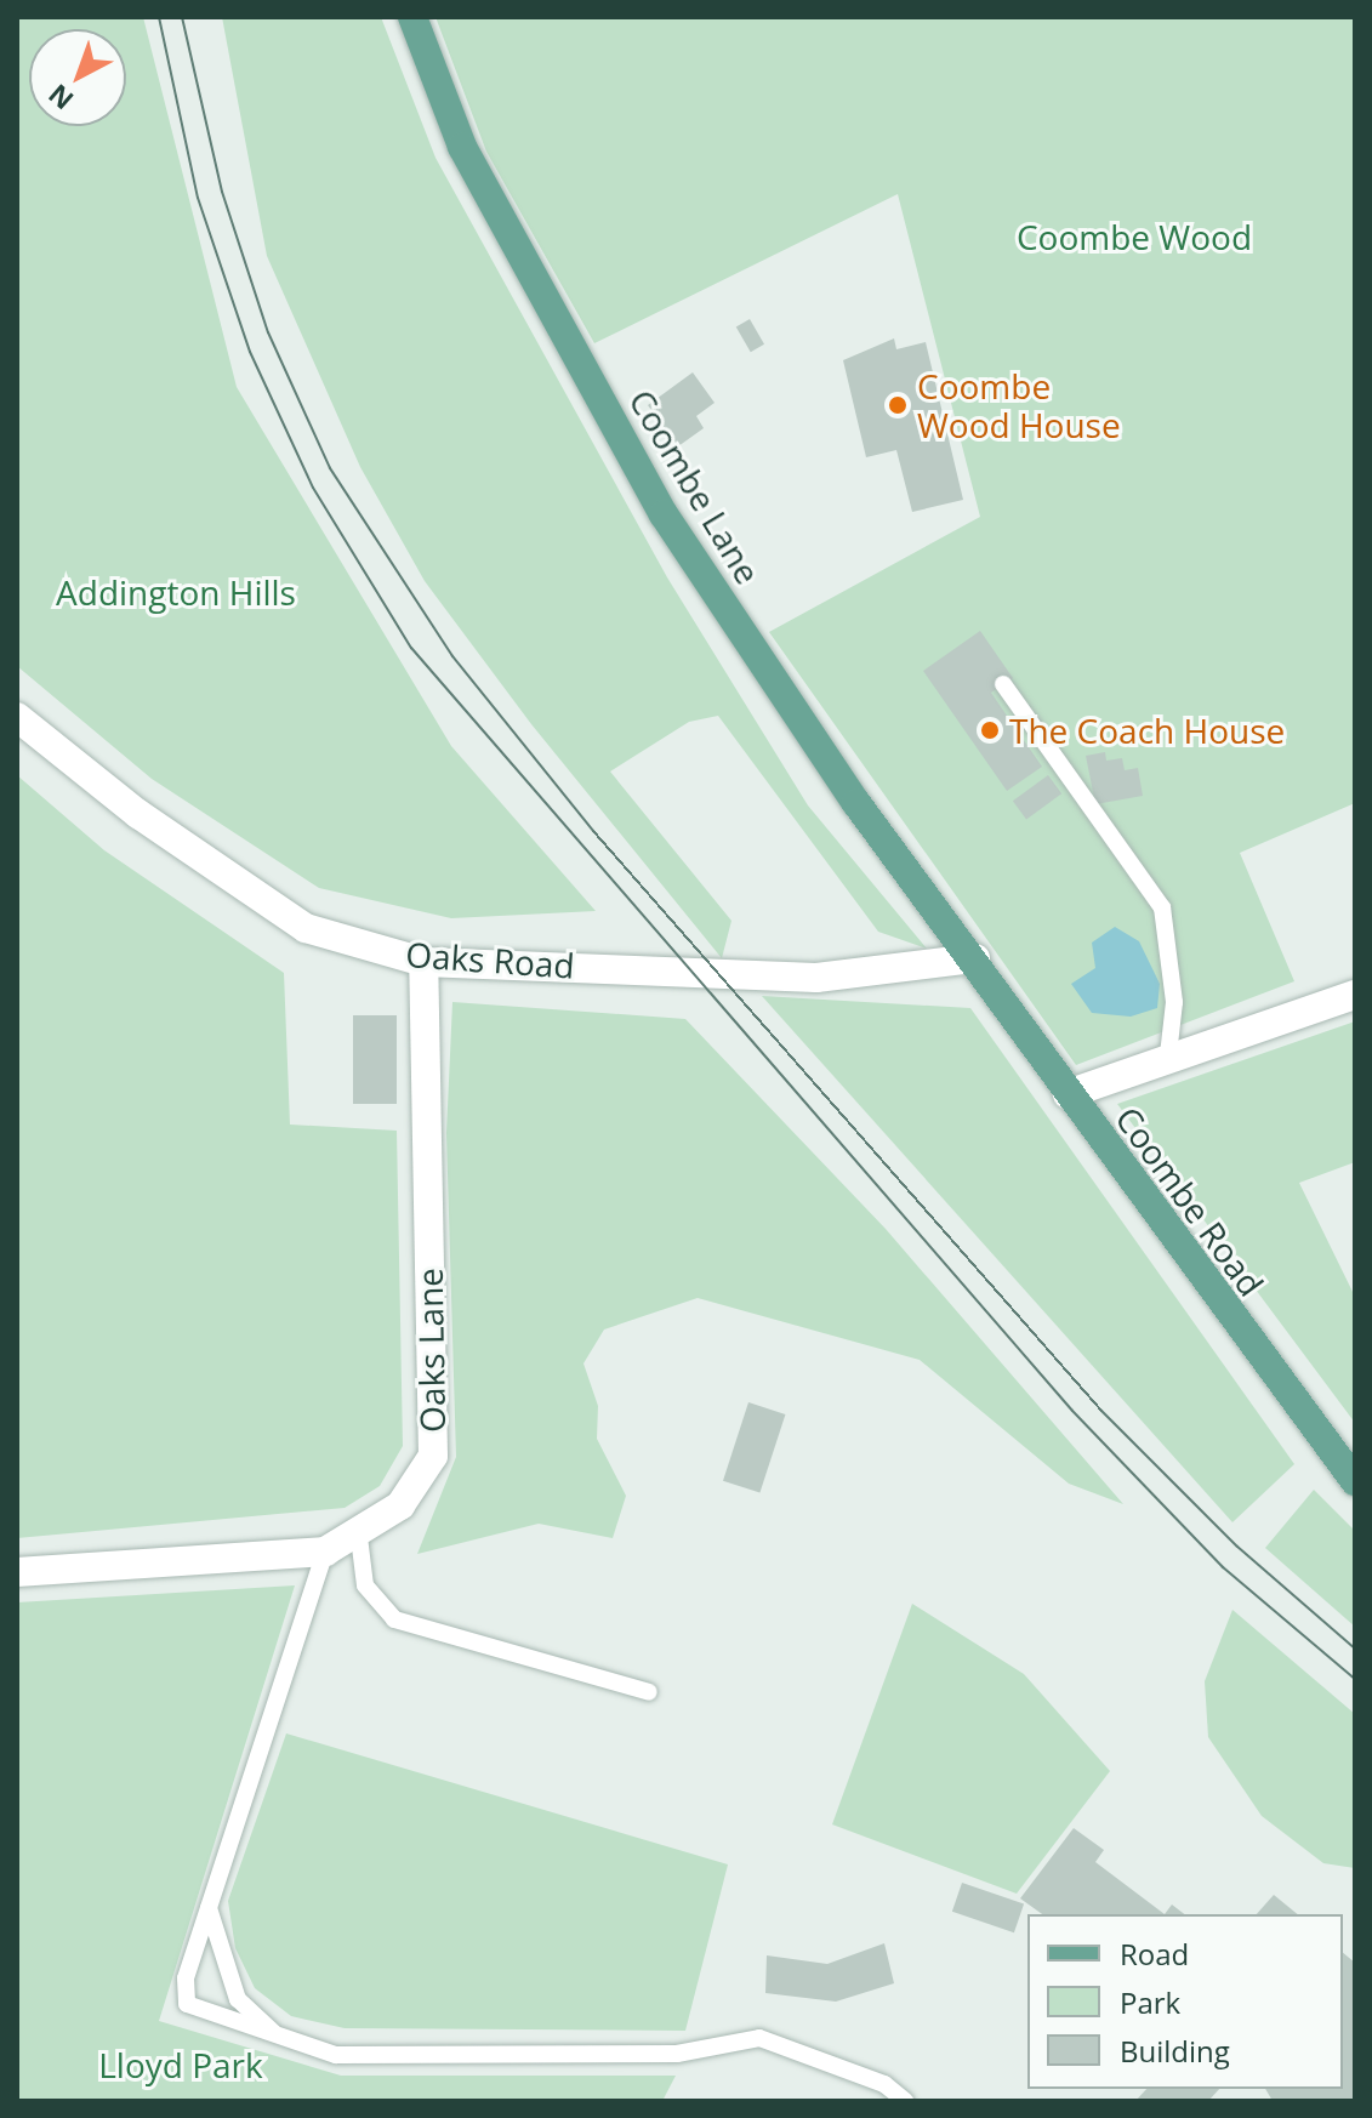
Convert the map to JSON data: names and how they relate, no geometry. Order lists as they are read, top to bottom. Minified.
{"streets":{"main road":["Coombe Lane","Coombe Road"],"street":["Oaks Road","Oaks Lane"]},"crossings":[["Coombe Lane","Oaks Road"],["Coombe Lane","Coombe Road"],["Oaks Road","Coombe Road"],["Oaks Road","Oaks Lane"]],"parks":["Coombe Wood","Addington Hills","Lloyd Park"],"places":["Coombe Wood House","The Coach House"],"legend":["Road","Park","Building"],"north":"bottom left"}
